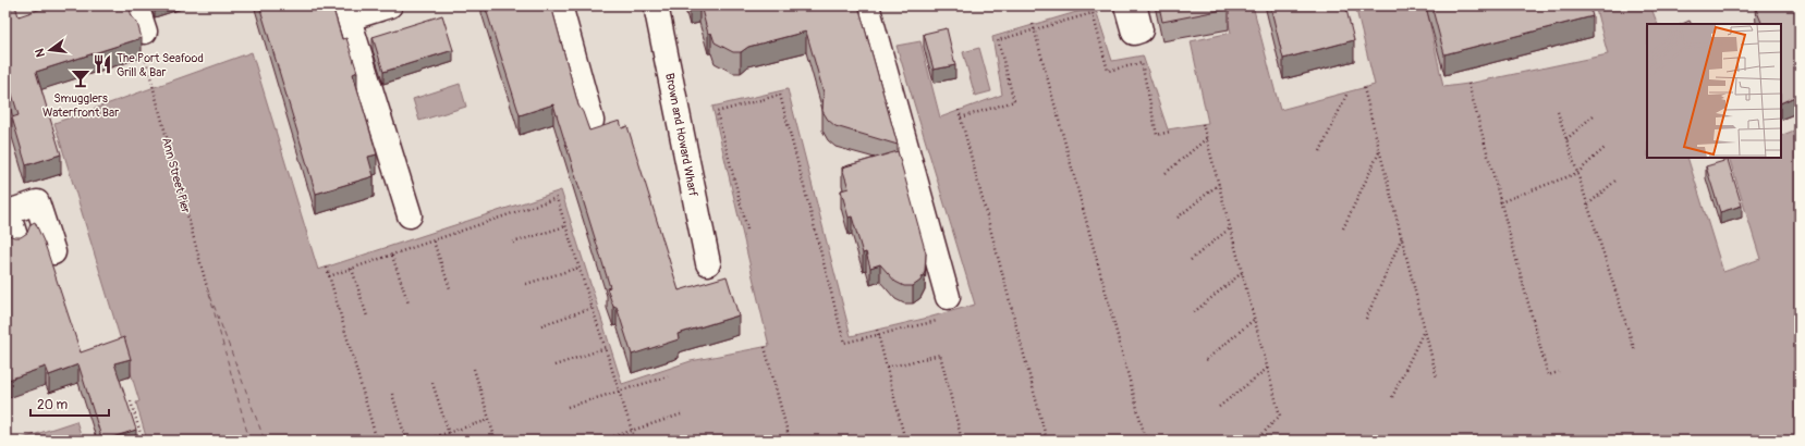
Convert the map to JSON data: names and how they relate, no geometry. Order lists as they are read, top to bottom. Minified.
{"streets":{"street":["Brown and Howard Wharf"],"path":["Ann Street Pier"]},"places":{"restaurant":["The Port Seafood Grill & Bar"],"bar":["Smugglers Waterfront Bar"]},"scale_bar":"20 m","north":"left"}
